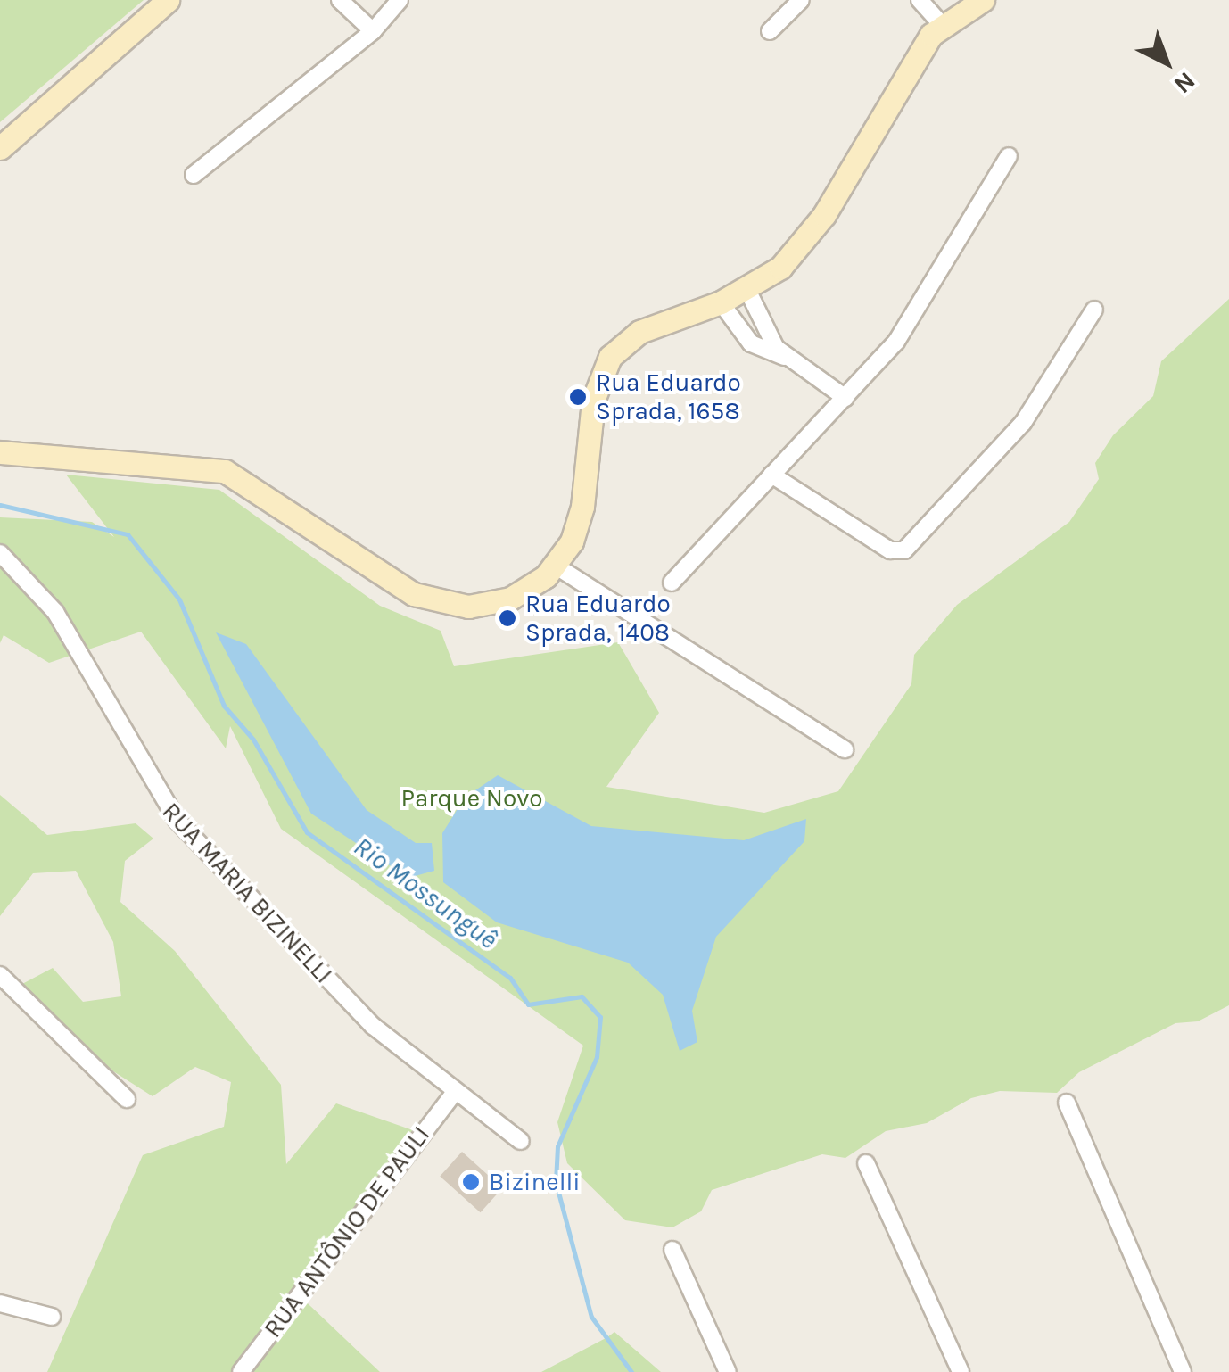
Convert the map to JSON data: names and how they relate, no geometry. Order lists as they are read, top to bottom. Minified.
{"streets":{"street":["RUA MARIA BIZINELLI","RUA ANTÔNIO DE PAULI"]},"crossings":[["RUA MARIA BIZINELLI","RUA ANTÔNIO DE PAULI"]],"water":["Rio Mossunguê"],"parks":["Parque Novo"],"places":["Rua Eduardo Sprada, 1658","Rua Eduardo Sprada, 1408","Bizinelli"],"north":"bottom right"}
